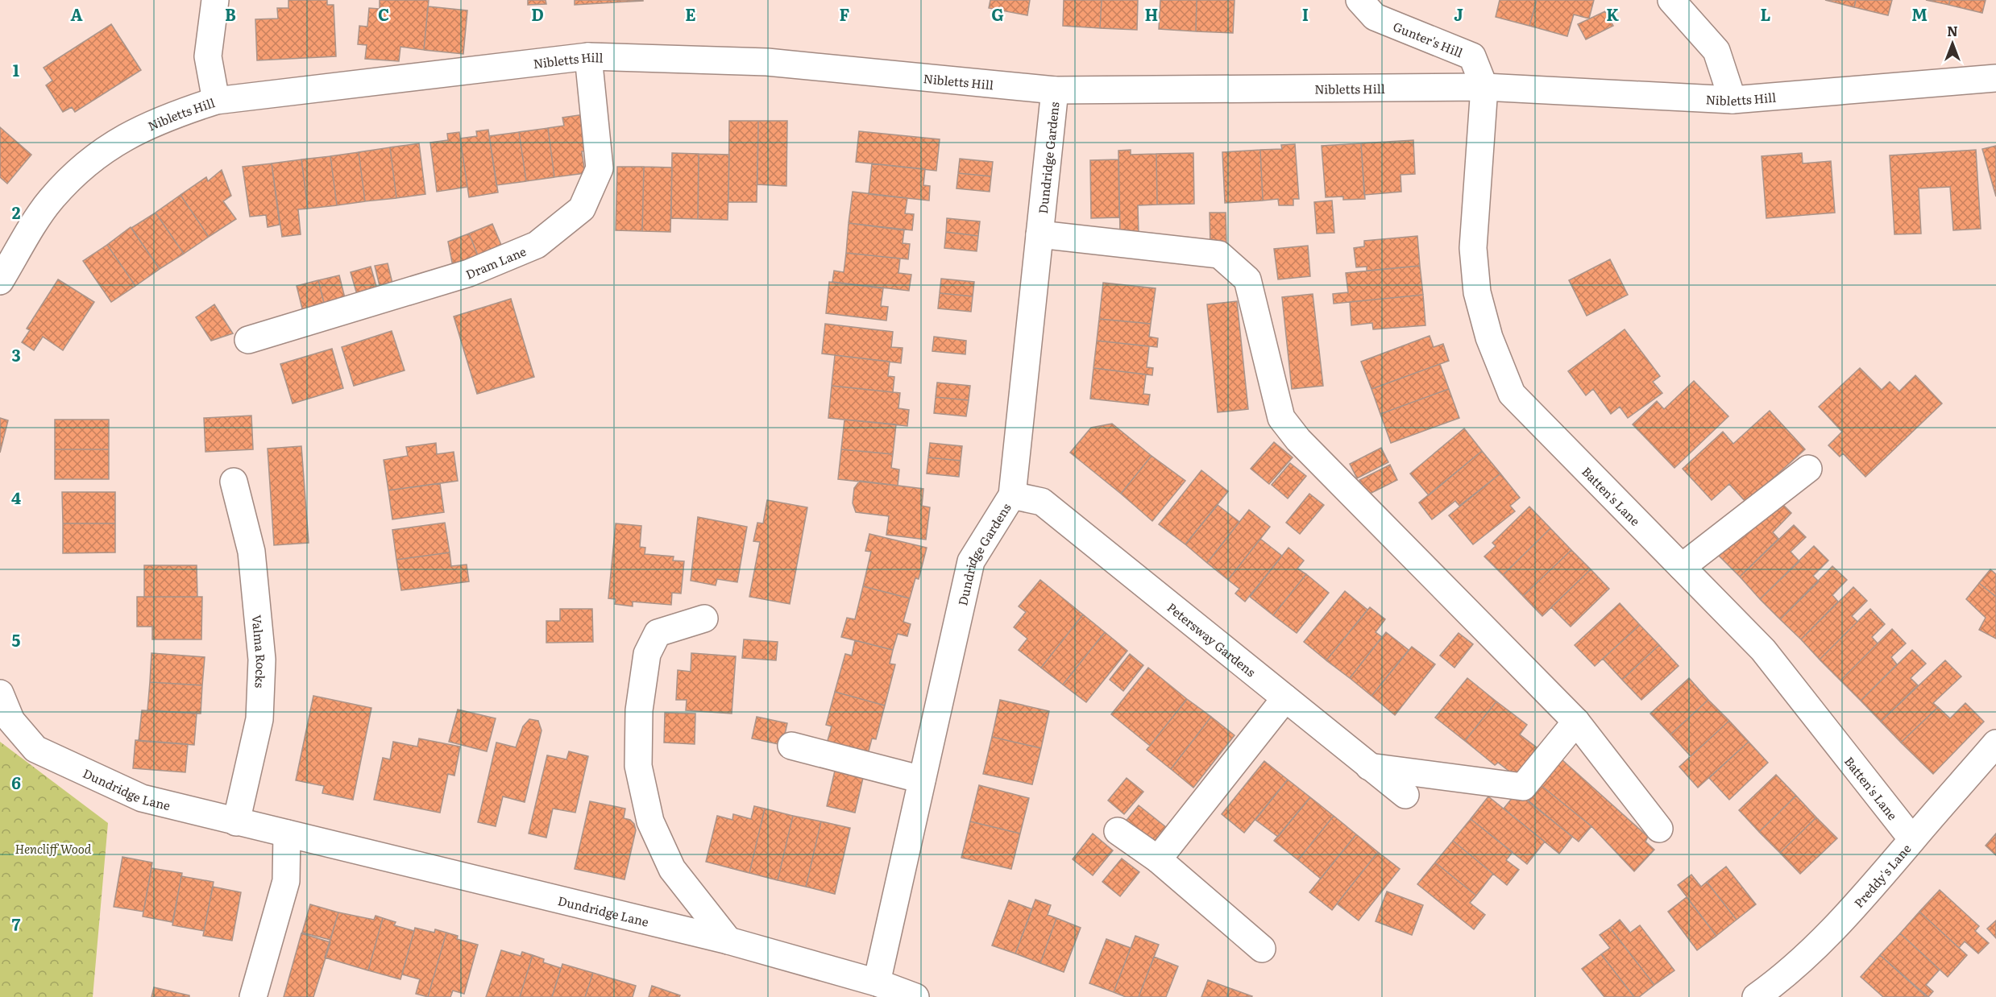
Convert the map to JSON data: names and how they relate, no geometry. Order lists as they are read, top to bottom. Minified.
{"streets":{"street":["Gunter's Hill","Nibletts Hill","Dundridge Gardens","Dram Lane","Batten's Lane","Petersway Gardens","Valma Rocks","Dundridge Lane","Preddy's Lane"]},"crossings":[["Gunter's Hill","Nibletts Hill"],["Gunter's Hill","Batten's Lane"],["Nibletts Hill","Dundridge Gardens"],["Nibletts Hill","Dram Lane"],["Nibletts Hill","Batten's Lane"],["Dundridge Gardens","Petersway Gardens"],["Dundridge Gardens","Dundridge Lane"],["Batten's Lane","Preddy's Lane"],["Valma Rocks","Dundridge Lane"]],"parks":["Hencliff Wood"],"north":"top","grid":{"columns":["A","B","C","D","E","F","G","H","I","J","K","L","M"],"rows":["1","2","3","4","5","6","7"]}}
